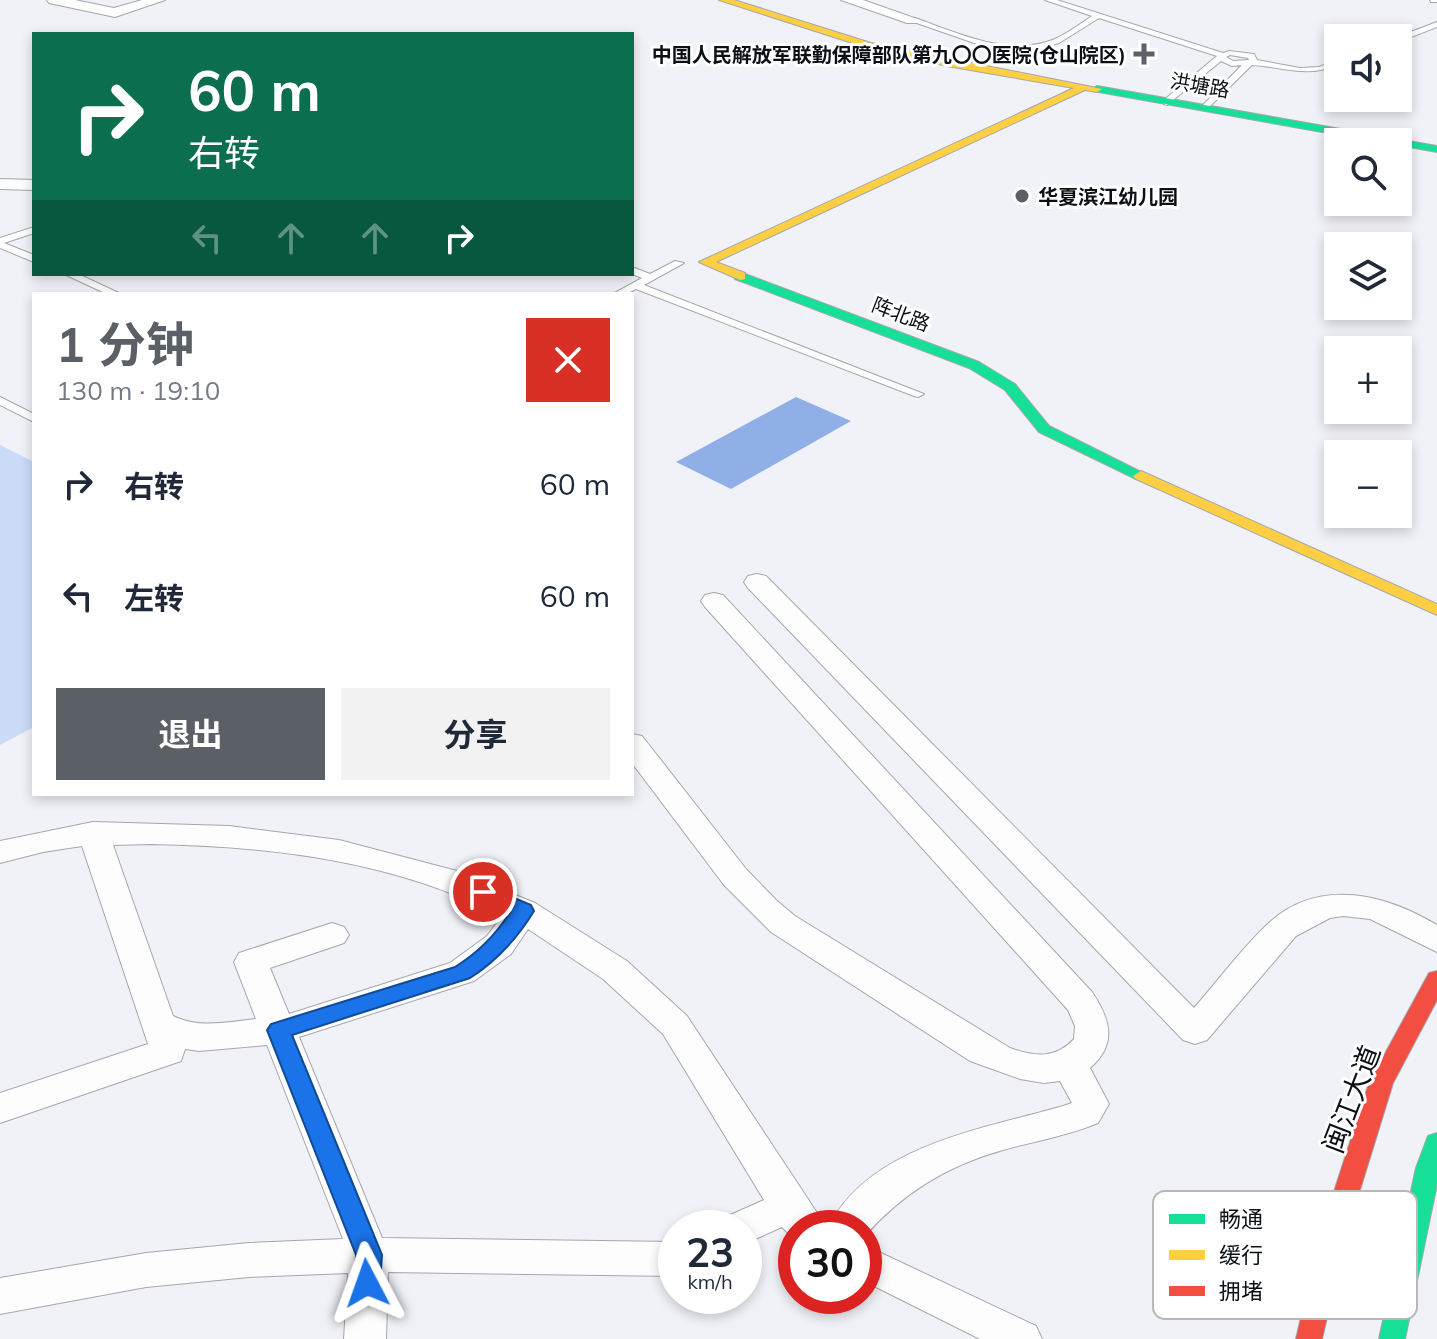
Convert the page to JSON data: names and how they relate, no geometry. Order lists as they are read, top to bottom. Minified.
{"streets":{"street":["洪塘路","阵北路","闽江大道"]},"crossings":[["洪塘路","阵北路"]],"places":{"health":["中国人民解放军联勤保障部队第九〇〇医院(仓山院区)"],"other":["华夏滨江幼儿园"]},"legend":["畅通","缓行","拥堵"],"page":{"map_buttons":["+","−"],"turn":["60 m","右转"],"heading":["1 分钟","130 m · 19:10"],"list":[{"name":"右转","value":"60 m"},{"name":"左转","value":"60 m"}],"buttons":["退出","分享"],"speed":"23 km/h","limit":"30"}}
